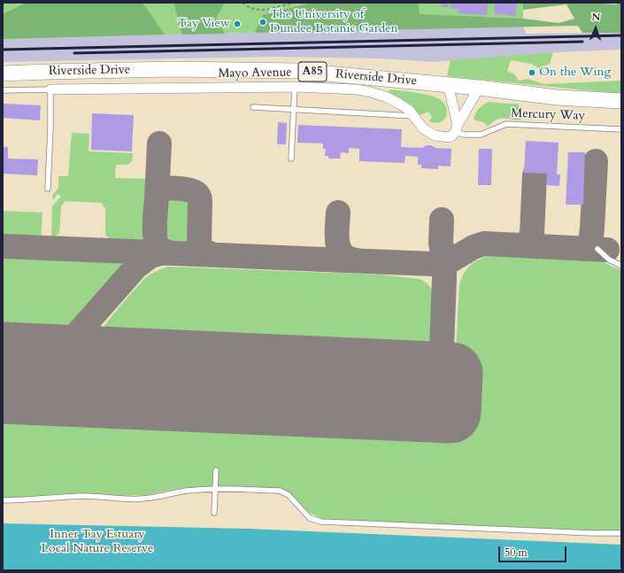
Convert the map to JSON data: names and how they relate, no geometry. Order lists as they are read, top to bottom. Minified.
{"streets":{"main road":["Riverside Drive","A85"],"street":["Mayo Avenue"],"lane":["Mercury Way"]},"crossings":[["Mayo Avenue","Mercury Way"]],"parks":["Inner Tay Estuary Local Nature Reserve"],"places":["The University of Dundee Botanic Garden","Tay View","On the Wing"],"scale_bar":"50 m","north":"top"}
